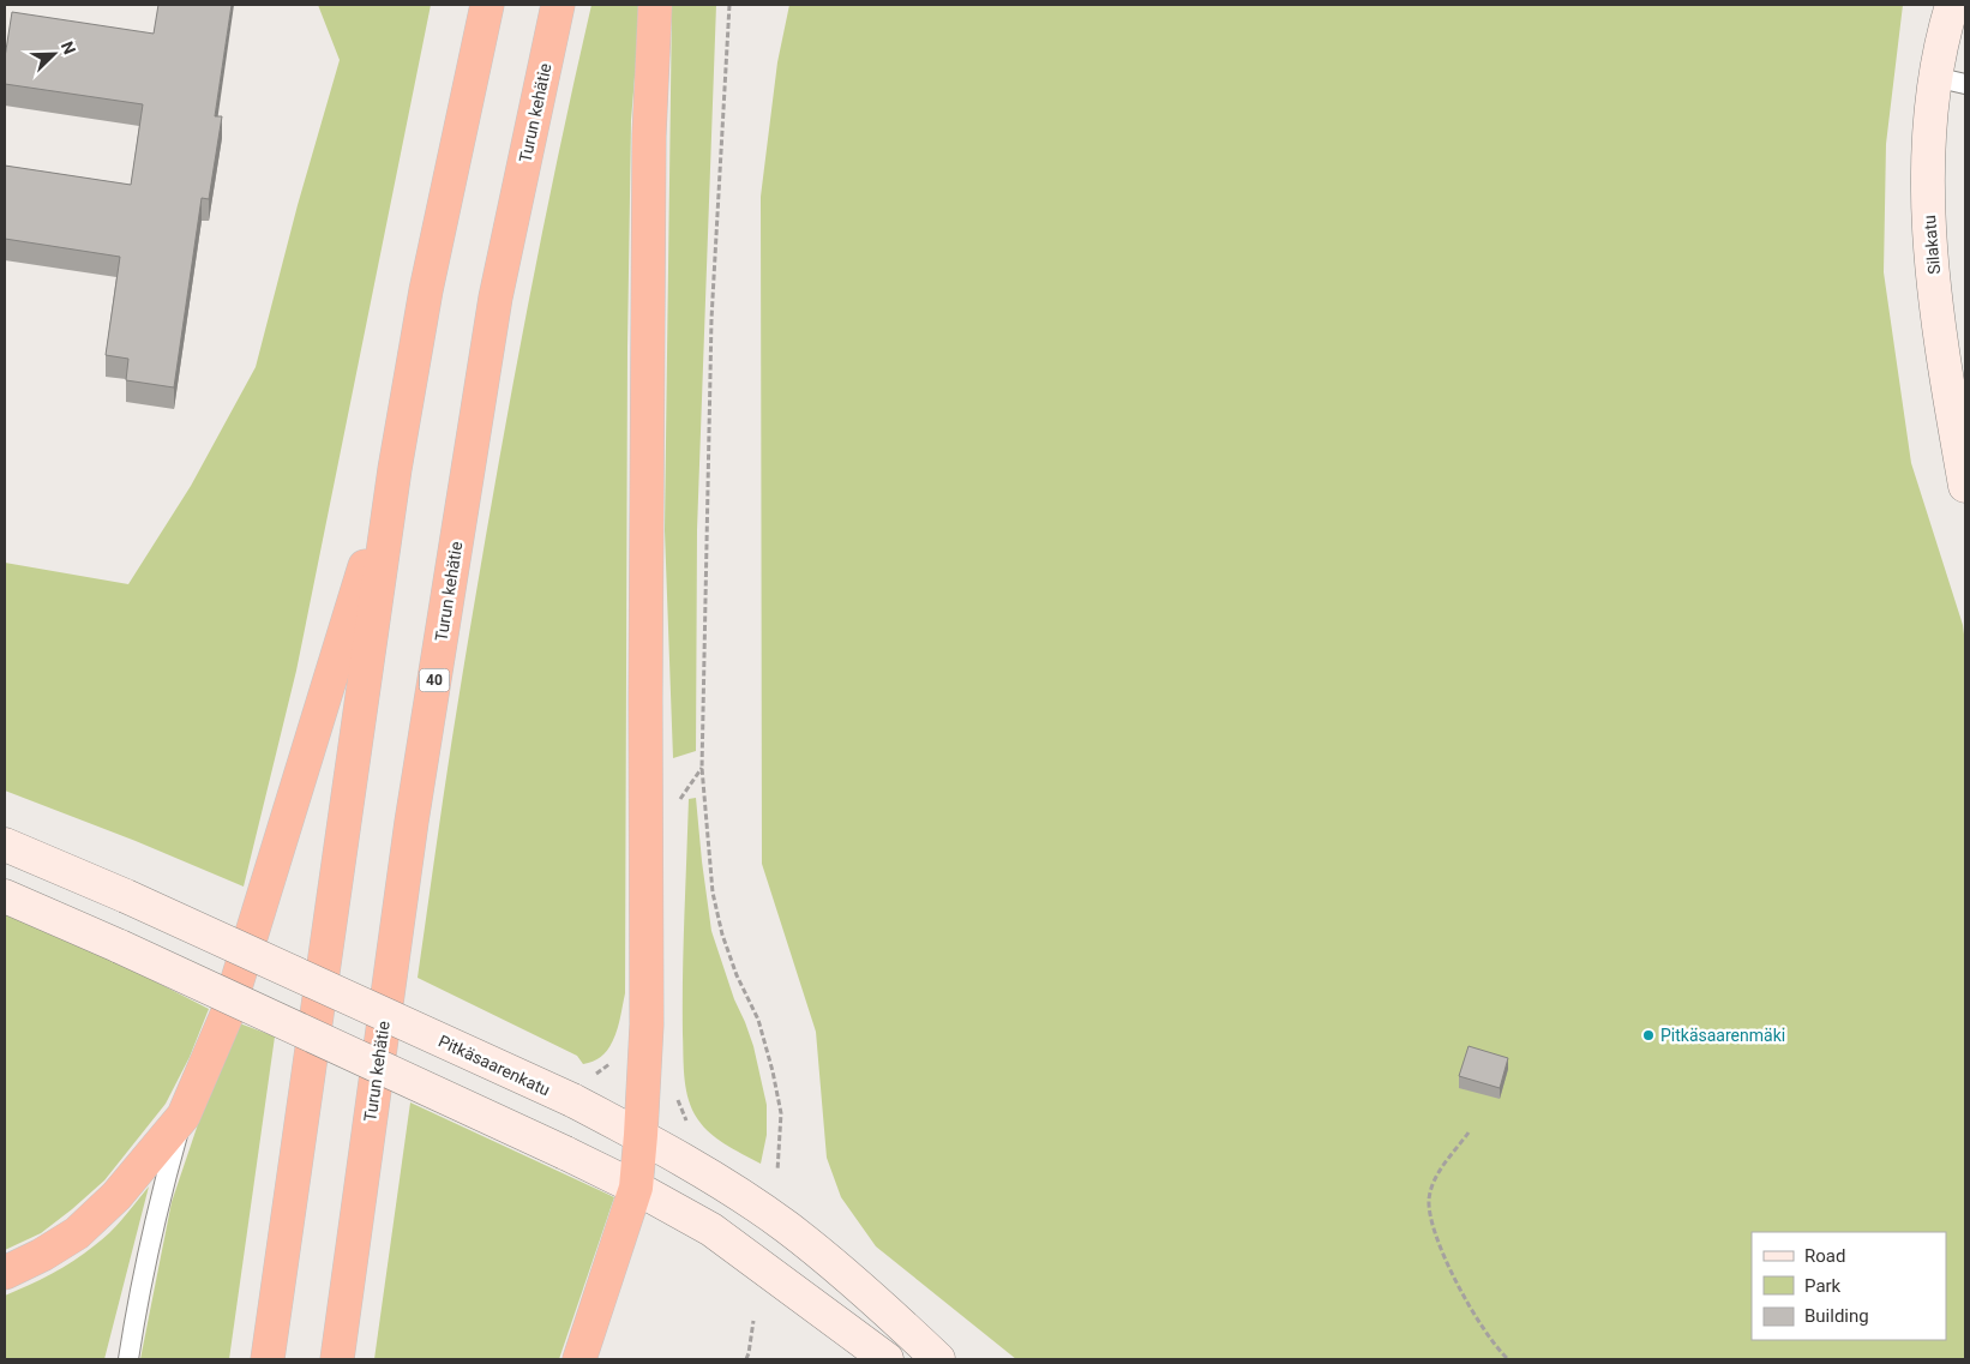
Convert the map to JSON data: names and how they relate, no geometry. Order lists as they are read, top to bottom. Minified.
{"streets":{"highway":["Turun kehätie","40"],"street":["Silakatu","Pitkäsaarenkatu"]},"places":["Pitkäsaarenmäki"],"legend":["Road","Park","Building"],"north":"top right"}
